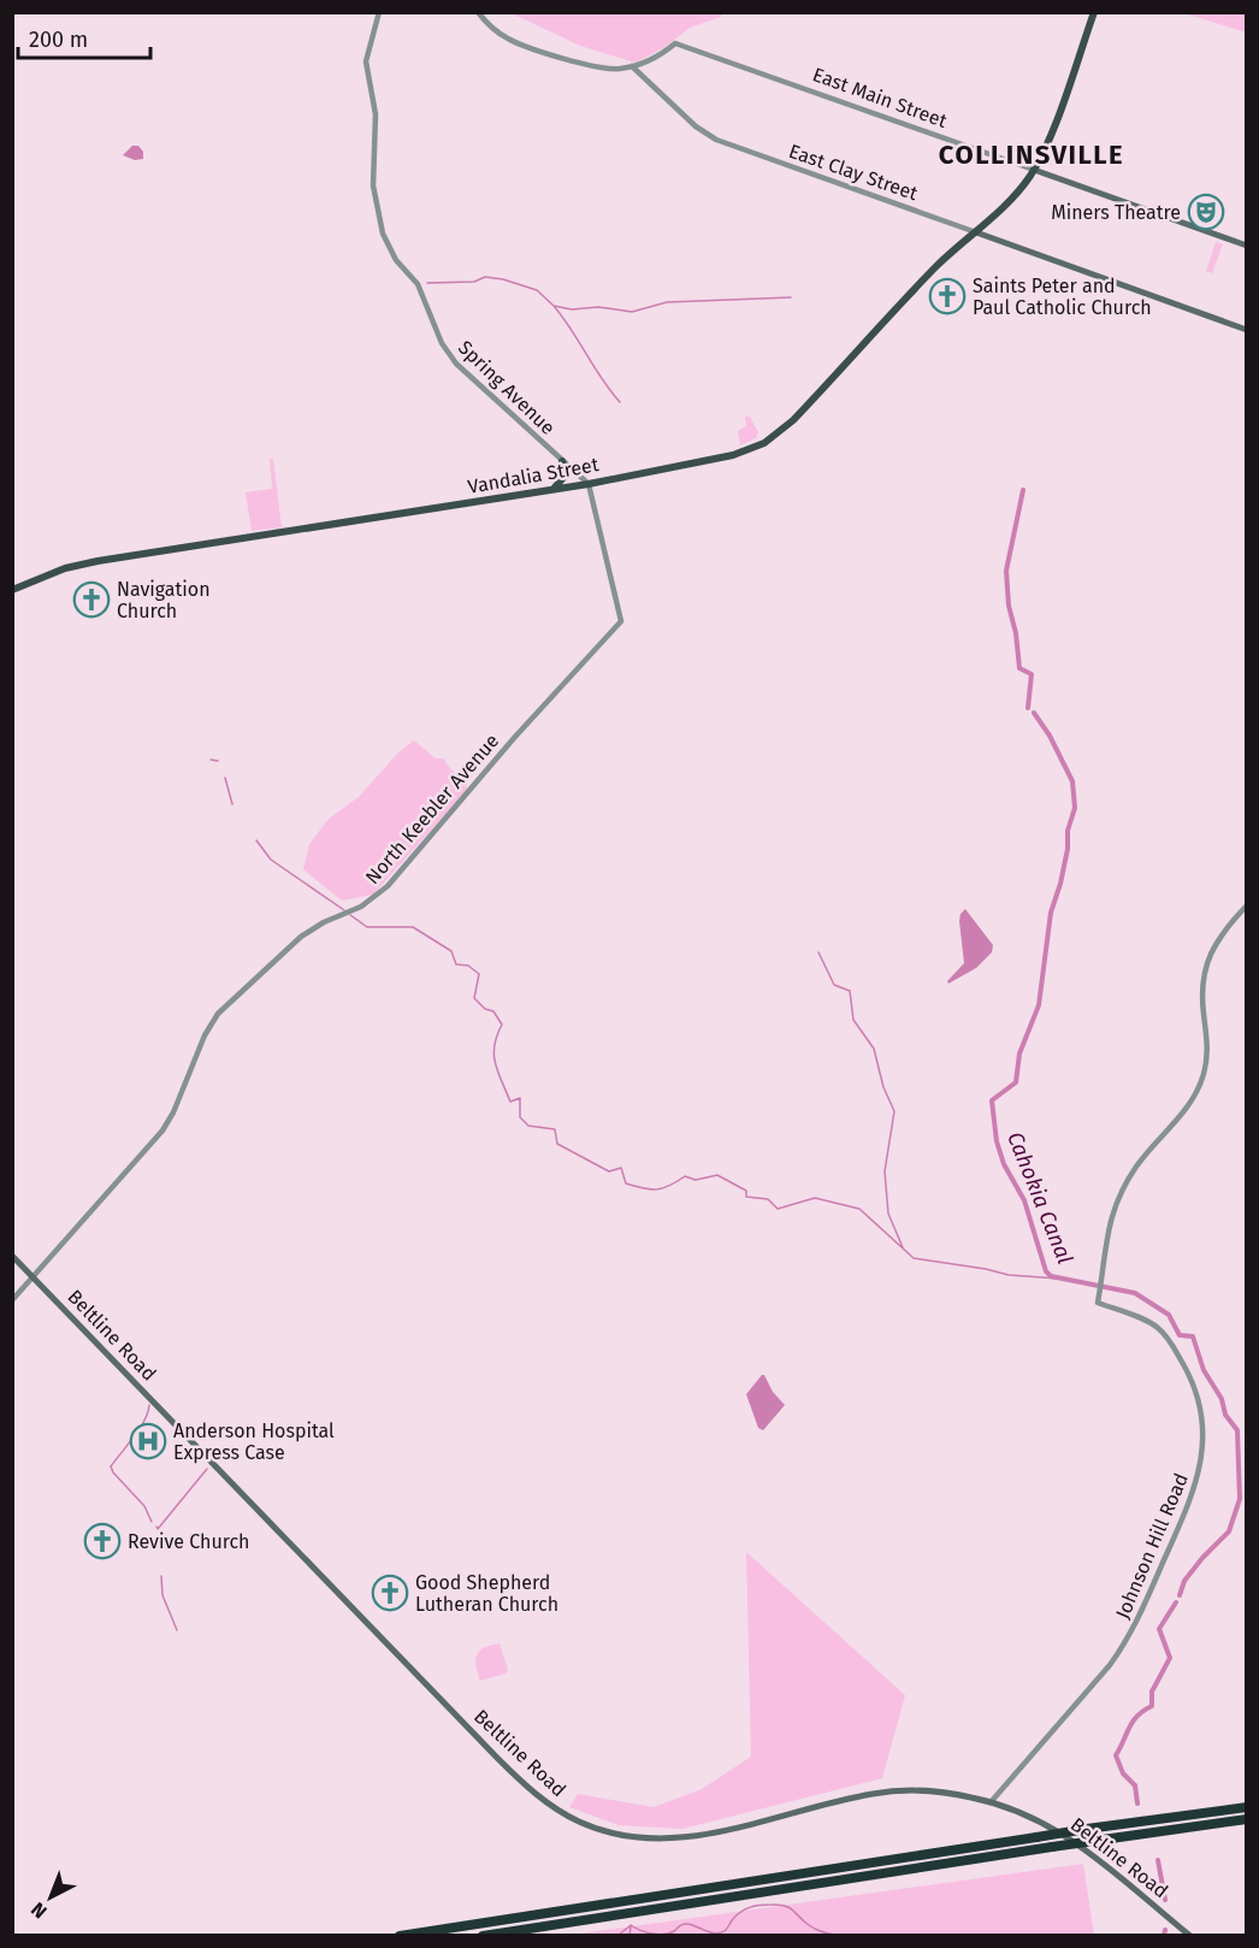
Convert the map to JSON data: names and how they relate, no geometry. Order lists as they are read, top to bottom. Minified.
{"streets":{"main road":["East Main Street","East Clay Street","Vandalia Street","Beltline Road"],"street":["Spring Avenue","North Keebler Avenue","Johnson Hill Road"]},"crossings":[["East Main Street","East Clay Street"],["East Main Street","Vandalia Street"],["East Clay Street","Vandalia Street"],["Spring Avenue","Vandalia Street"],["Spring Avenue","North Keebler Avenue"],["Vandalia Street","North Keebler Avenue"],["North Keebler Avenue","Beltline Road"],["Beltline Road","Johnson Hill Road"]],"districts":["COLLINSVILLE"],"water":["Cahokia Canal"],"places":{"theatre":["Miners Theatre"],"church":["Saints Peter and Paul Catholic Church","Navigation Church","Revive Church","Good Shepherd Lutheran Church"],"hospital":["Anderson Hospital Express Case"]},"scale_bar":"200 m","north":"bottom left"}
